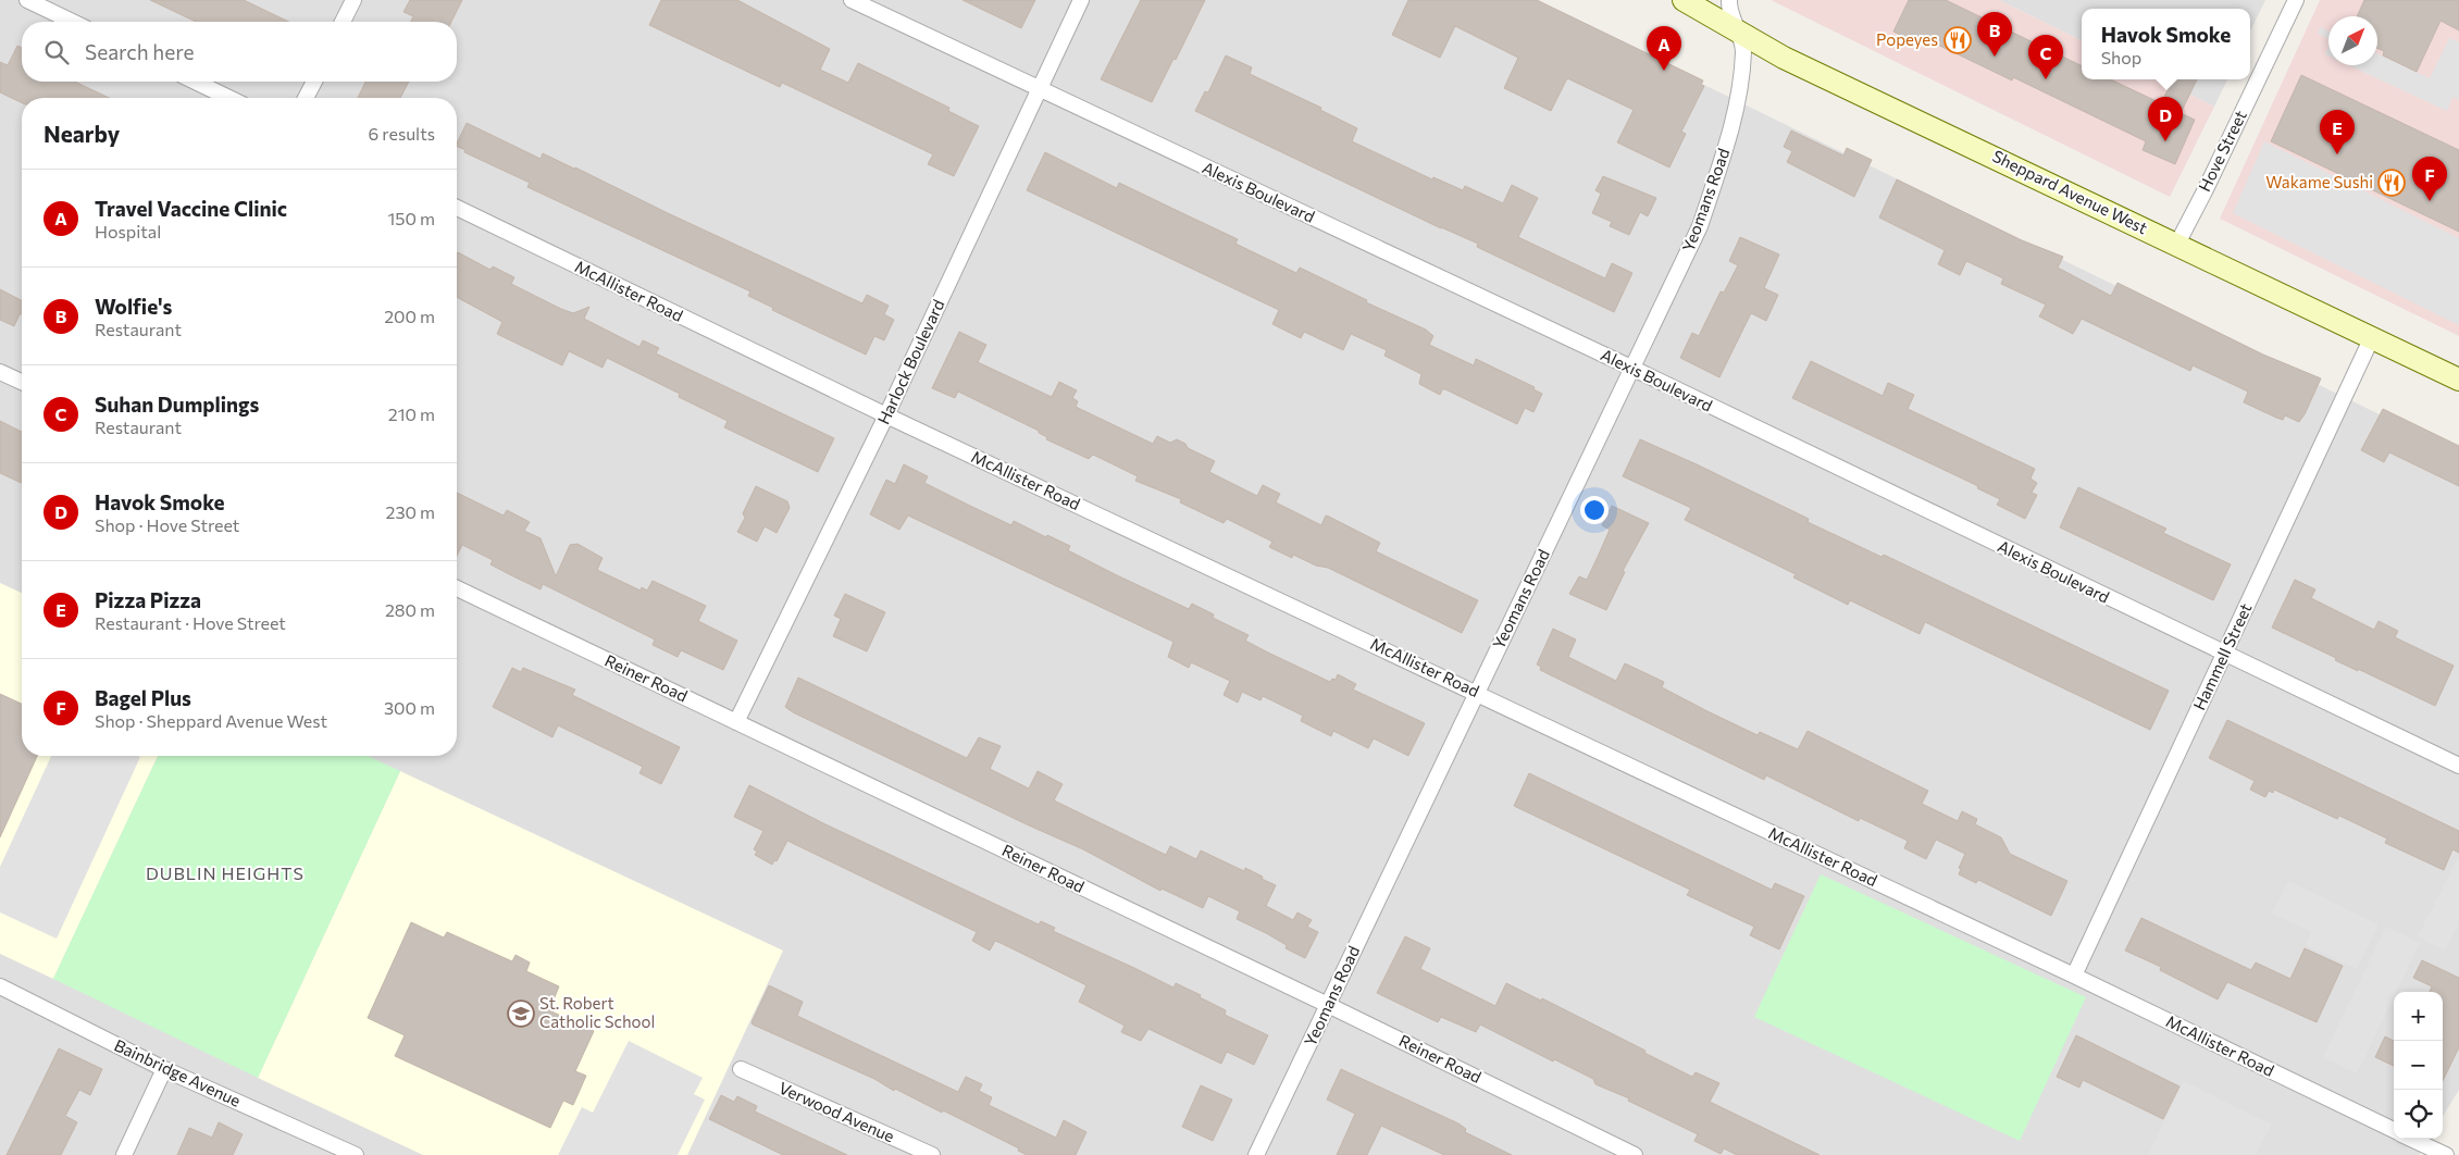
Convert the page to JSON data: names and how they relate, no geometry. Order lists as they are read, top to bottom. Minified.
{"streets":{"main road":["Sheppard Avenue West"],"street":["Hove Street","Alexis Boulevard","Yeomans Road","McAllister Road","Harlock Boulevard","Hammell Street","Reiner Road","Bainbridge Avenue","Verwood Avenue"]},"crossings":[["Hove Street","Sheppard Avenue West"],["Alexis Boulevard","Yeomans Road"],["Alexis Boulevard","Harlock Boulevard"],["Alexis Boulevard","Hammell Street"],["Sheppard Avenue West","Yeomans Road"],["Sheppard Avenue West","Hammell Street"],["Yeomans Road","McAllister Road"],["Yeomans Road","Reiner Road"],["McAllister Road","Harlock Boulevard"],["McAllister Road","Hammell Street"],["Harlock Boulevard","Reiner Road"]],"districts":["DUBLIN HEIGHTS"],"places":{"restaurant":["Popeyes","Wakame Sushi"],"school or university":["St. Robert Catholic School"]},"north":"top right","page":{"popup":["Havok Smoke","Shop"],"pins":["B","A","C","D","E","F"],"search":"Search here","heading":["Nearby","6 results"],"list":[{"mark":"A","name":"Travel Vaccine Clinic","note":"Hospital","value":"150 m"},{"mark":"B","name":"Wolfie's","note":"Restaurant","value":"200 m"},{"mark":"C","name":"Suhan Dumplings","note":"Restaurant","value":"210 m"},{"mark":"D","name":"Havok Smoke","note":"Shop · Hove Street","value":"230 m"},{"mark":"E","name":"Pizza Pizza","note":"Restaurant · Hove Street","value":"280 m"},{"mark":"F","name":"Bagel Plus","note":"Shop · Sheppard Avenue West","value":"300 m"}],"map_buttons":["+","−"]}}
